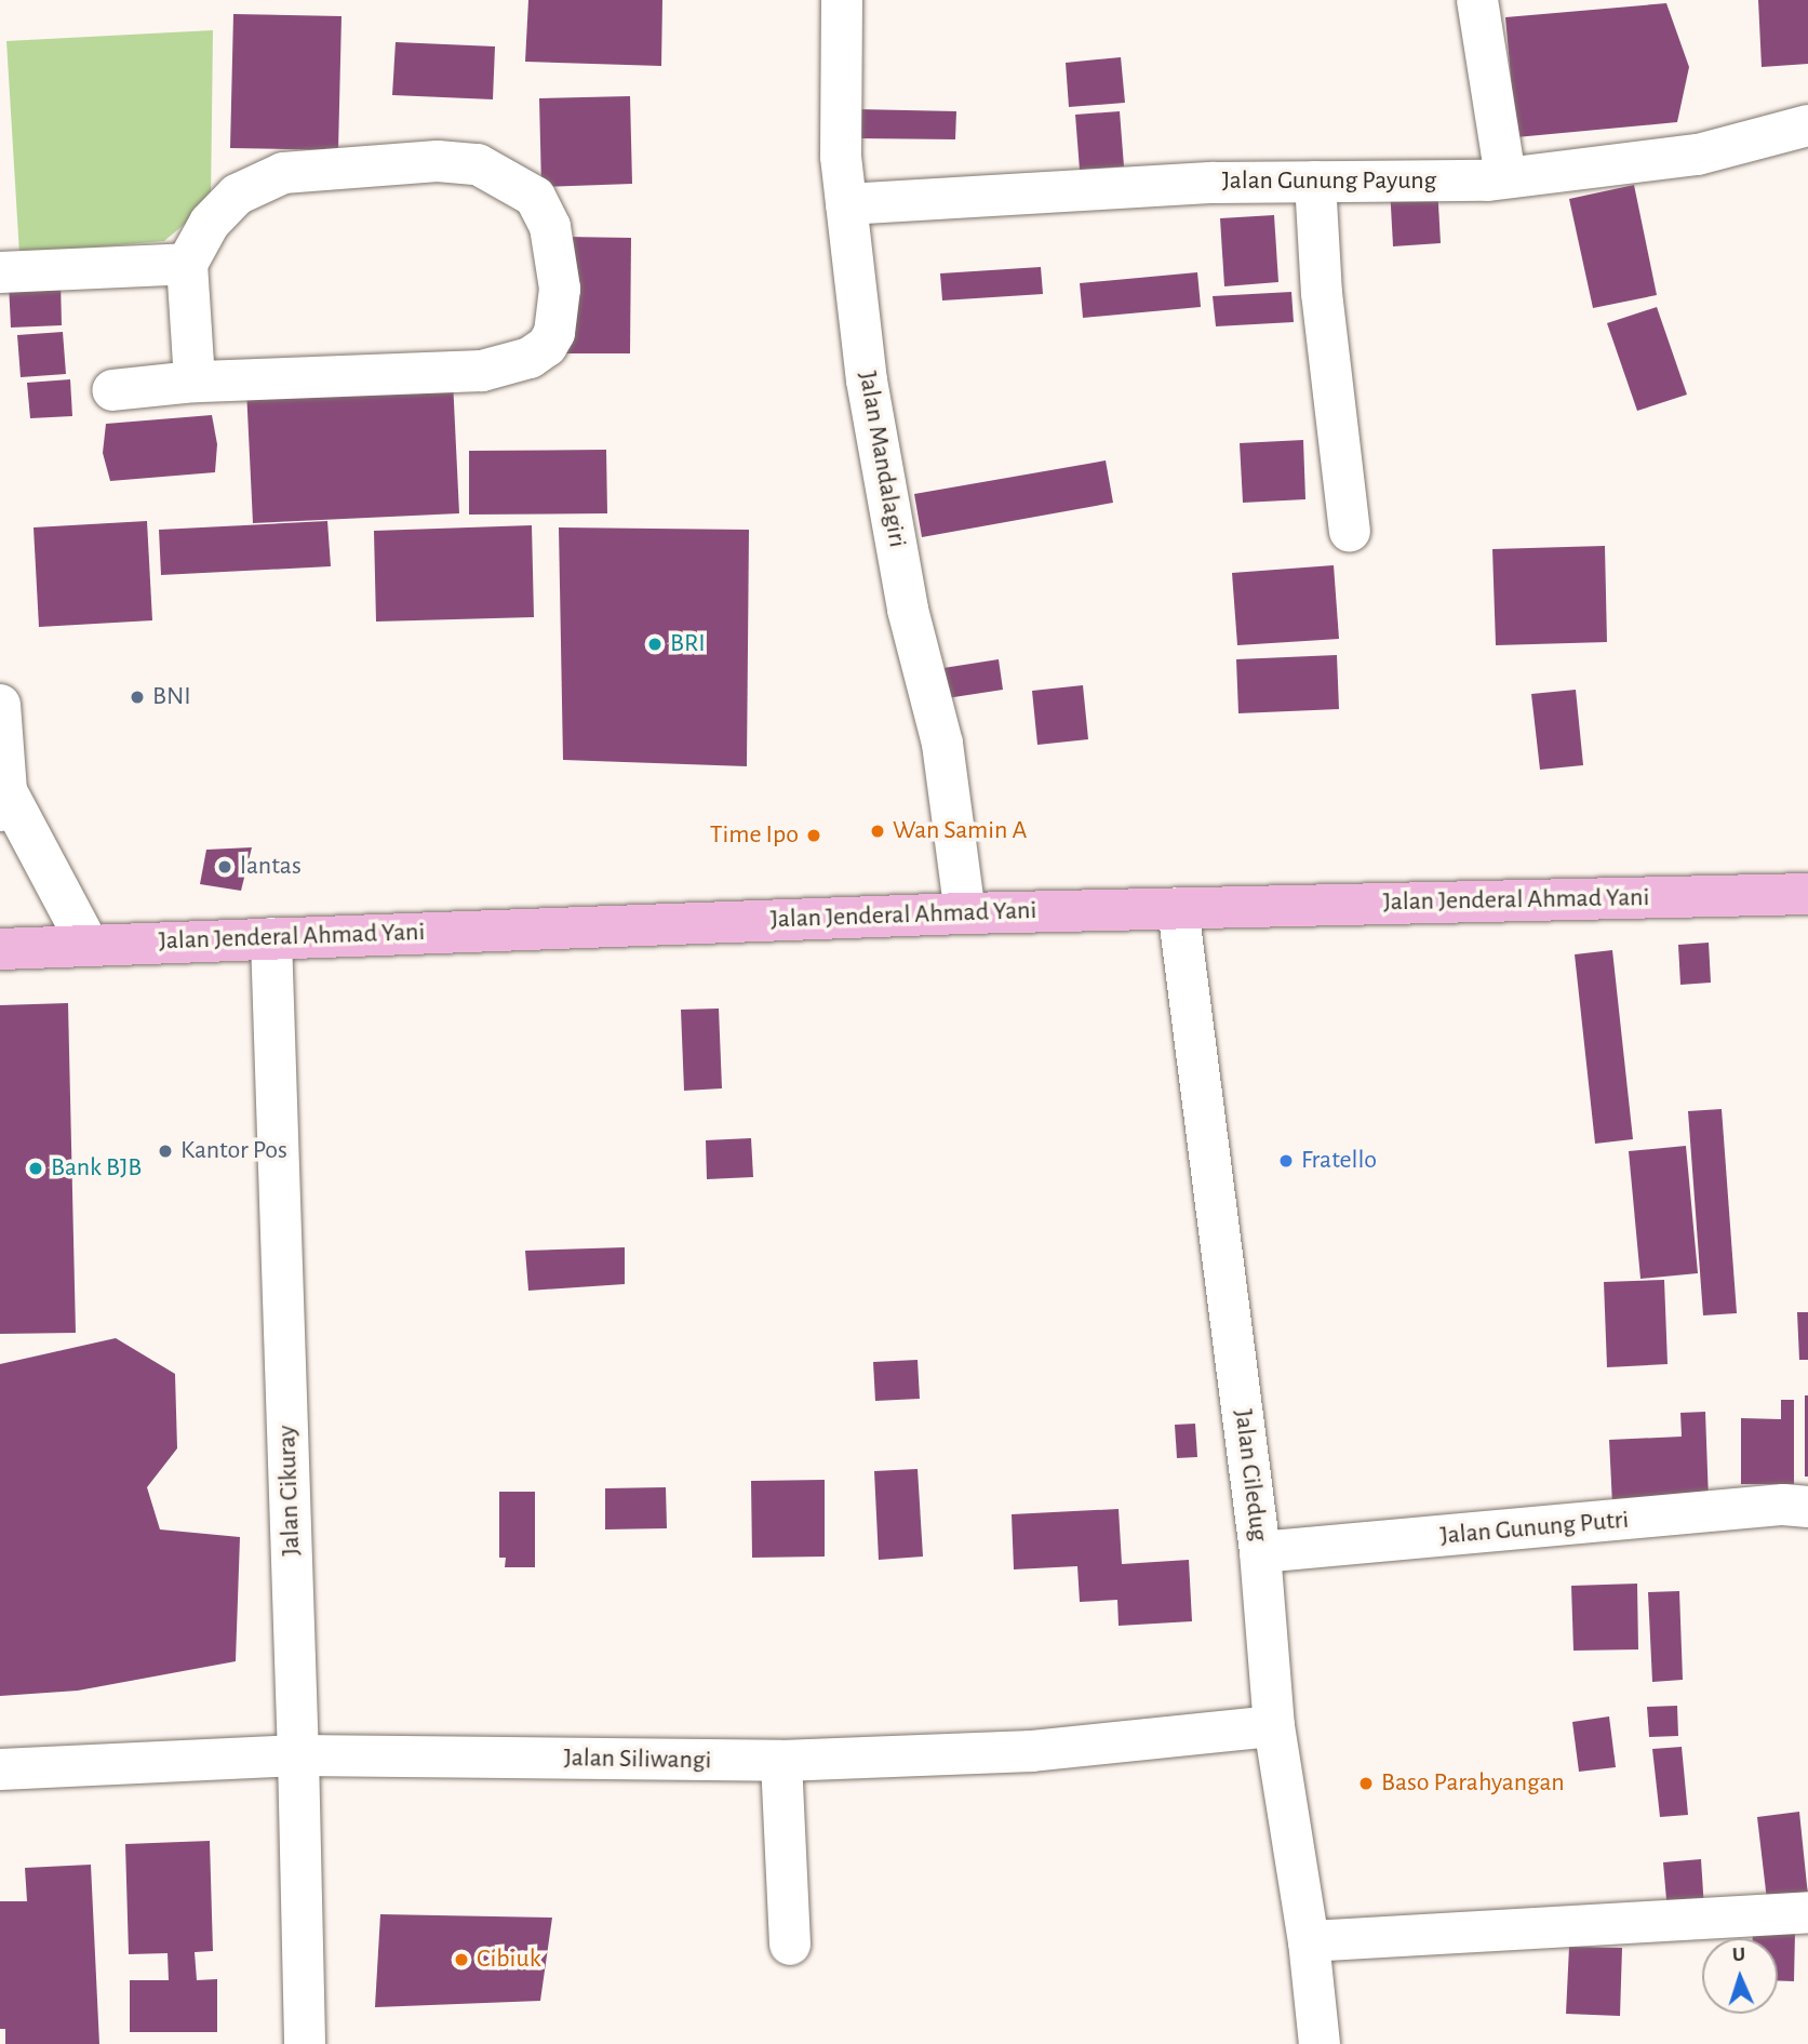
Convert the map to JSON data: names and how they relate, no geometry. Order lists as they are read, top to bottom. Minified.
{"streets":{"main road":["Jalan Jenderal Ahmad Yani"],"street":["Jalan Gunung Payung","Jalan Mandalagiri","Jalan Ciledug","Jalan Cikuray","Jalan Gunung Putri","Jalan Siliwangi"]},"crossings":[["Jalan Gunung Payung","Jalan Mandalagiri"],["Jalan Mandalagiri","Jalan Jenderal Ahmad Yani"],["Jalan Jenderal Ahmad Yani","Jalan Ciledug"],["Jalan Jenderal Ahmad Yani","Jalan Cikuray"],["Jalan Ciledug","Jalan Gunung Putri"],["Jalan Ciledug","Jalan Siliwangi"],["Jalan Cikuray","Jalan Siliwangi"]],"places":["BRI","BNI","Wan Samin A","Time Ipo","lantas","Kantor Pos","Fratello","Bank BJB","Baso Parahyangan","Cibiuk"],"north":"top"}
